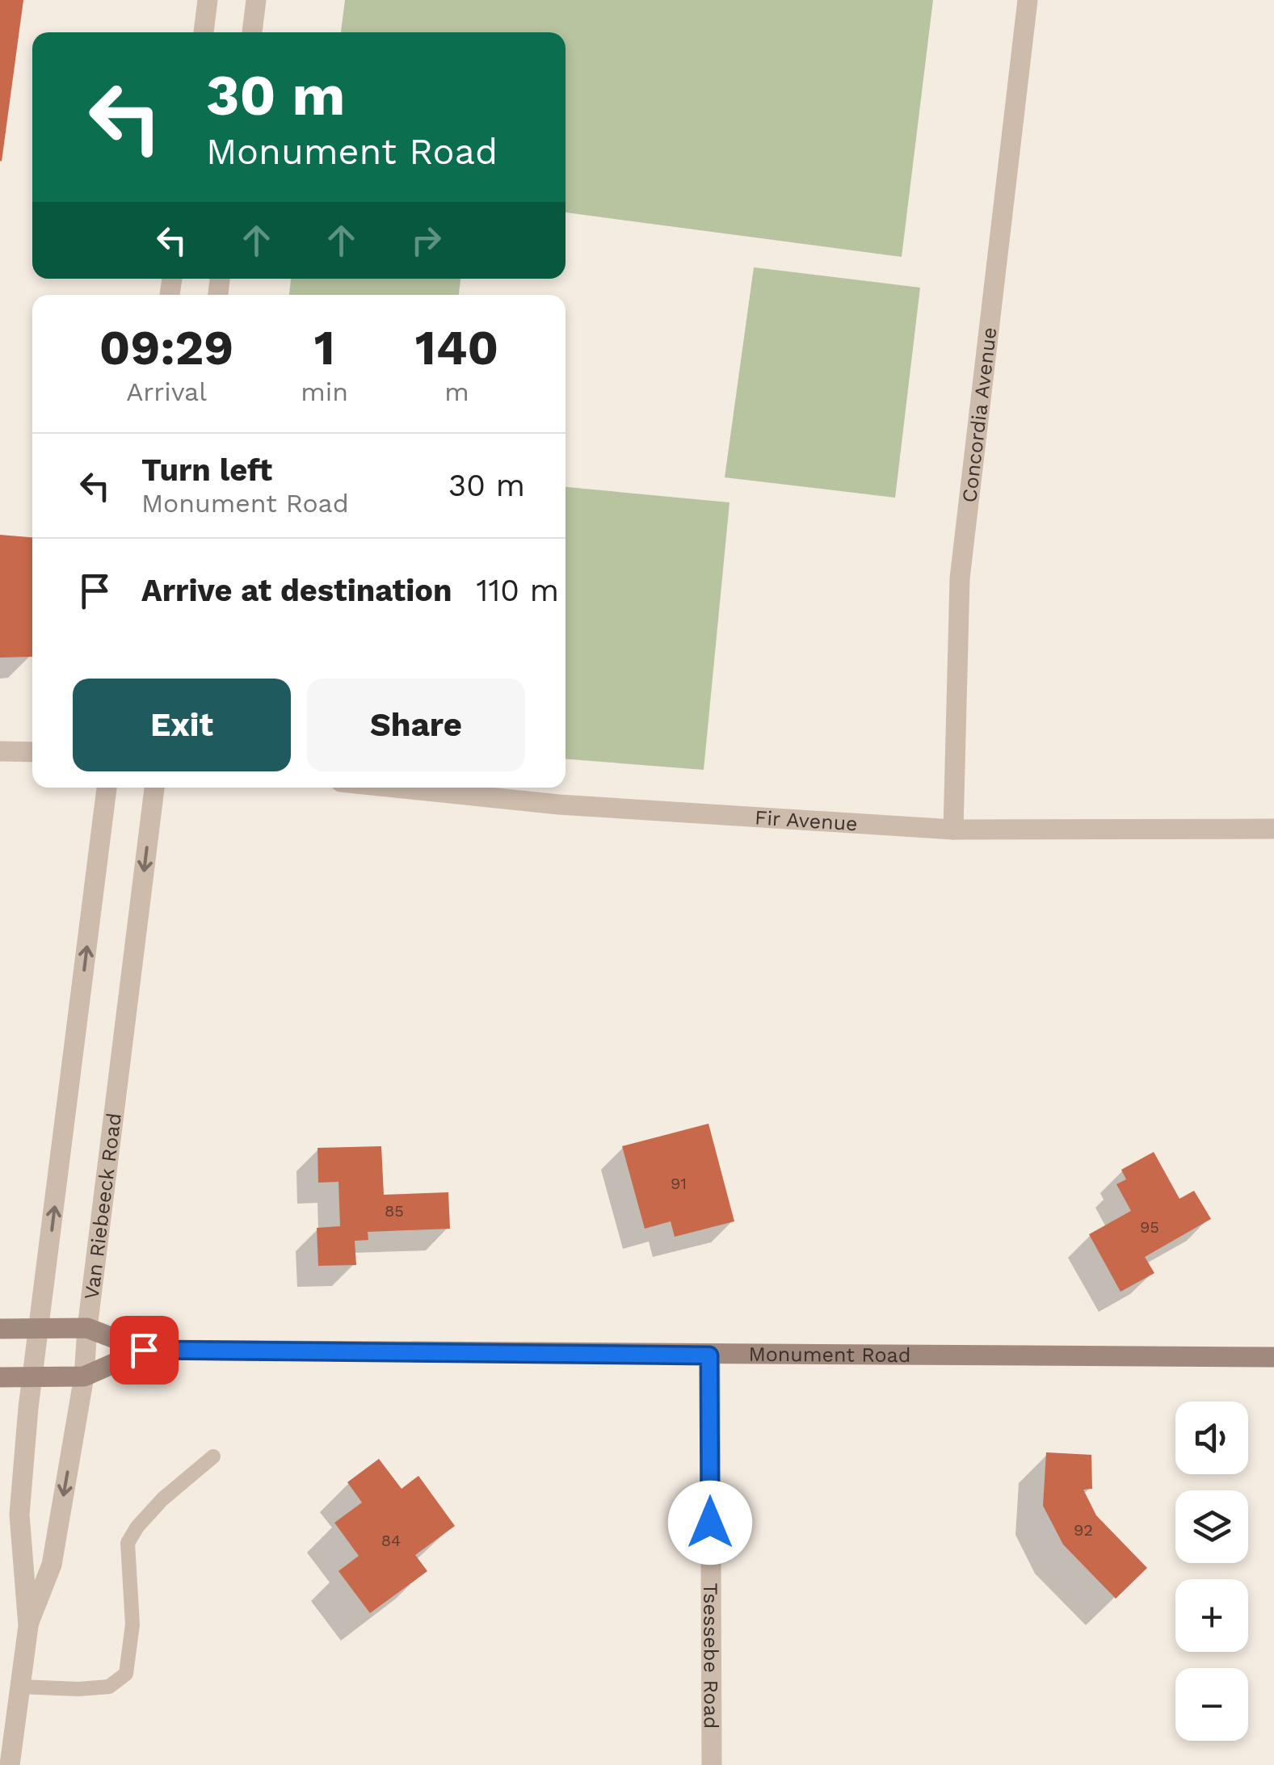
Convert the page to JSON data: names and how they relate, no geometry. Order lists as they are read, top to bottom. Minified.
{"streets":{"main road":["Monument Road"],"street":["Concordia Avenue","Fir Avenue","Van Riebeeck Road","Tsessebe Road"]},"crossings":[["Concordia Avenue","Fir Avenue"],["Van Riebeeck Road","Monument Road"],["Monument Road","Tsessebe Road"]],"house_numbers":["91","85","95","92","84"],"page":{"turn":["30 m","Monument Road"],"eta":["09:29","Arrival","1","min","140","m"],"list":[{"name":"Turn left","note":"Monument Road","value":"30 m"},{"name":"Arrive at destination","value":"110 m"}],"buttons":["Exit","Share"],"map_buttons":["+","−"]}}
